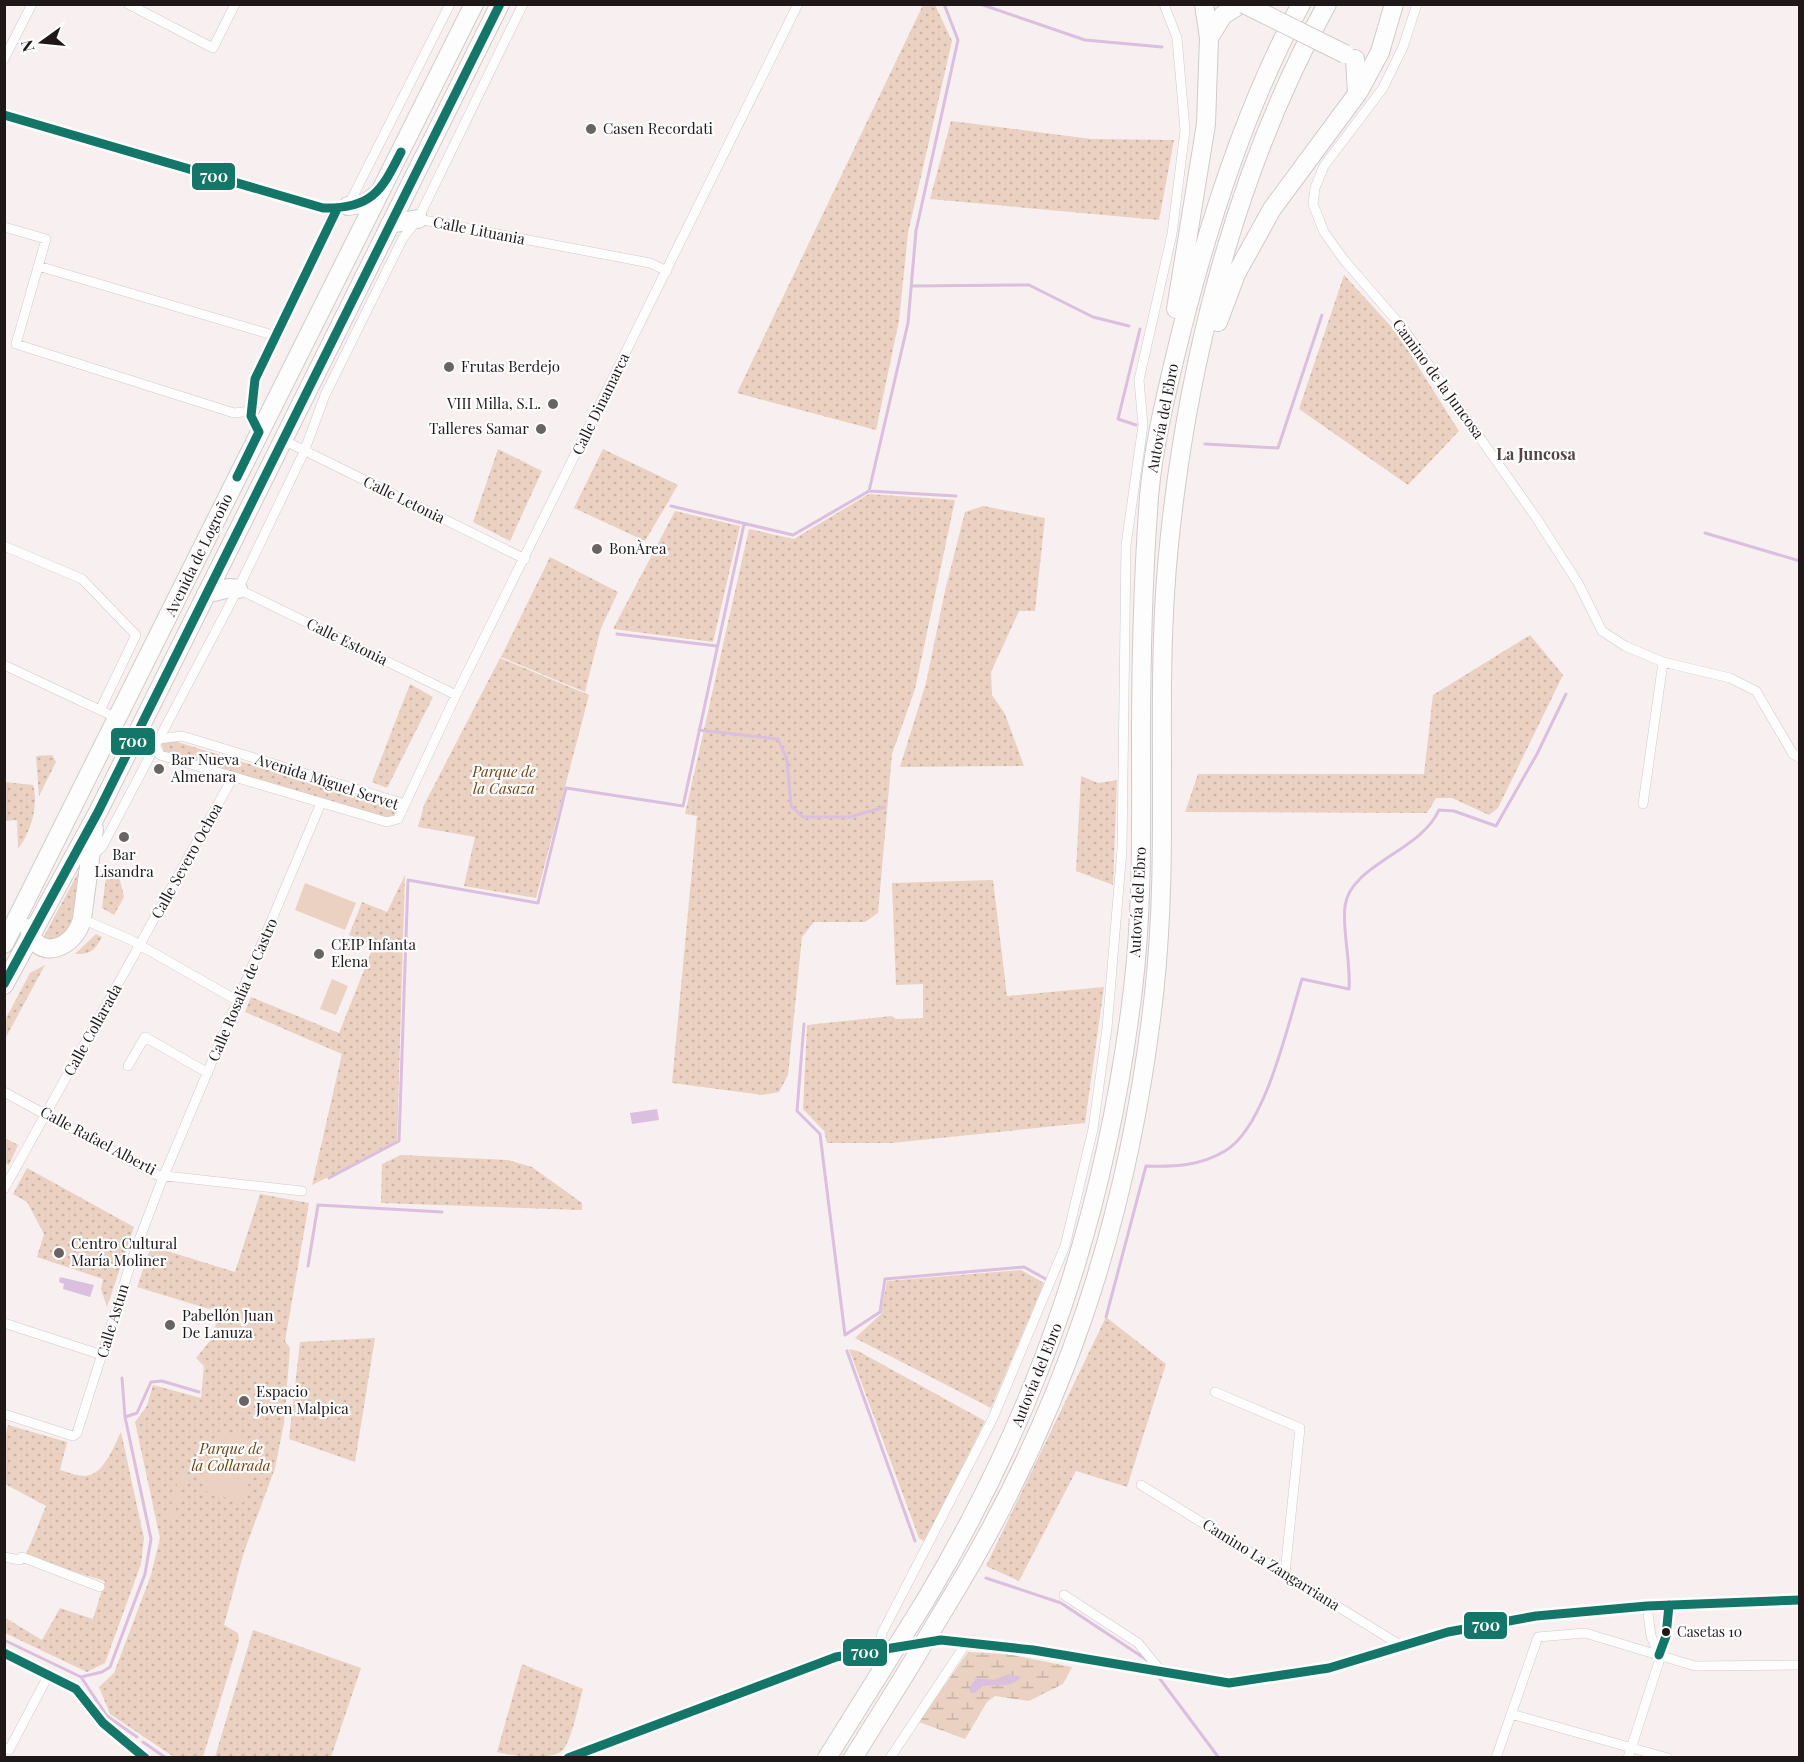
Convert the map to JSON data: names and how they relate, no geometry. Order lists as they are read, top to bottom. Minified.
{"streets":{"highway":["Autovía del Ebro","Avenida de Logroño"],"street":["Calle Lituania","Camino de la Juncosa","Calle Dinamarca","Calle Letonia","Calle Estonia","Avenida Miguel Servet","Calle Severo Ochoa","Calle Rosalía de Castro","Calle Collarada","Calle Rafael Alberti","Calle Astun","Camino La Zangarriana"]},"crossings":[["Calle Lituania","Calle Dinamarca"],["Calle Dinamarca","Calle Letonia"],["Calle Dinamarca","Calle Estonia"],["Calle Dinamarca","Avenida Miguel Servet"],["Calle Letonia","Avenida de Logroño"],["Avenida Miguel Servet","Calle Severo Ochoa"],["Avenida Miguel Servet","Calle Rosalía de Castro"],["Calle Severo Ochoa","Calle Collarada"],["Calle Rosalía de Castro","Calle Rafael Alberti"],["Calle Rosalía de Castro","Calle Astun"],["Calle Collarada","Calle Rafael Alberti"],["Calle Rafael Alberti","Calle Astun"]],"districts":["La Juncosa"],"parks":["Parque de la Casaza","Parque de la Collarada"],"places":["Casen Recordati","Frutas Berdejo","VIII Milla, S.L.","Talleres Samar","BonÀrea","Bar Nueva Almenara","Bar Lisandra","CEIP Infanta Elena","Centro Cultural María Moliner","Pabellón Juan De Lanuza","Espacio Joven Malpica","Casetas 10"],"lines":["transit line 700"],"north":"left"}
